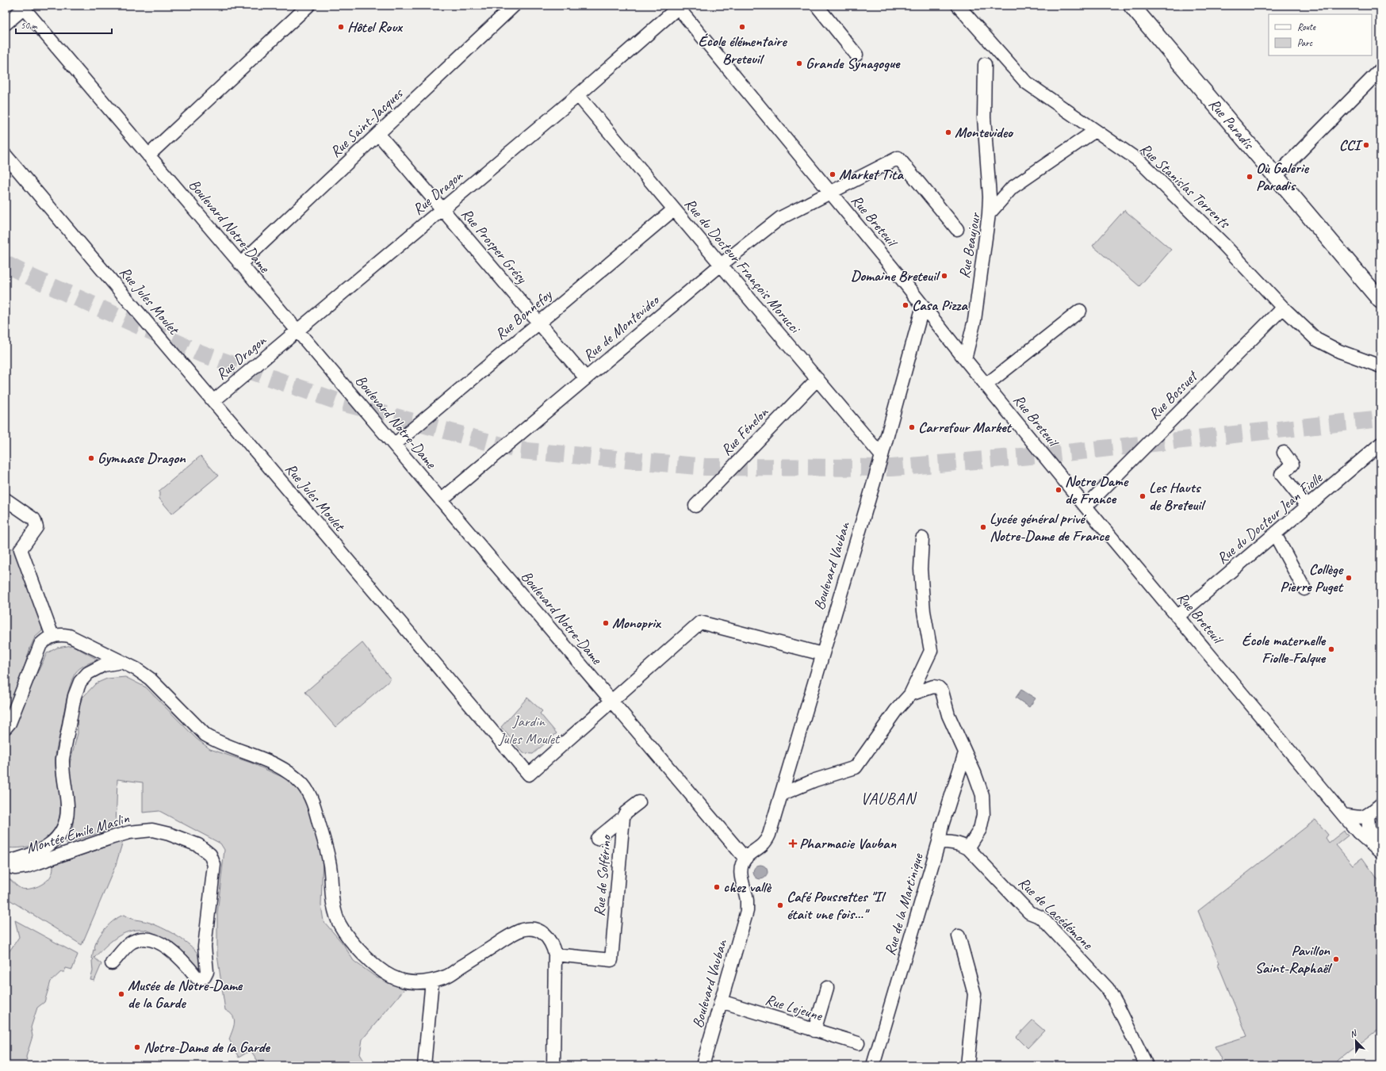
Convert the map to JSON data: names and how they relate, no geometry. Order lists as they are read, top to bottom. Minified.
{"streets":{"main road":["Rue Paradis"],"street":["Rue Saint-Jacques","Rue Stanislas Torrents","Rue Dragon","Rue Breteuil","Boulevard Notre-Dame","Rue Prosper Grésy","Rue Beaujour","Rue du Docteur François Morucci","Rue Jules Moulet","Rue Bonnefoy","Rue de Montevideo","Rue Bossuet","Rue Fénelon","Rue du Docteur Jean Fiolle","Boulevard Vauban","Montée Emile Maslin","Rue de Solférino","Rue de la Martinique","Rue de Lacédémone","Rue Lejeune"]},"crossings":[["Rue Saint-Jacques","Boulevard Notre-Dame"],["Rue Saint-Jacques","Rue Prosper Grésy"],["Rue Stanislas Torrents","Rue Beaujour"],["Rue Stanislas Torrents","Rue Bossuet"],["Rue Dragon","Rue Breteuil"],["Rue Dragon","Boulevard Notre-Dame"],["Rue Dragon","Rue Prosper Grésy"],["Rue Dragon","Rue du Docteur François Morucci"],["Rue Dragon","Rue Jules Moulet"],["Rue Breteuil","Rue Beaujour"],["Rue Breteuil","Rue de Montevideo"],["Rue Breteuil","Rue Bossuet"],["Rue Breteuil","Rue du Docteur Jean Fiolle"],["Rue Breteuil","Boulevard Vauban"],["Boulevard Notre-Dame","Rue Jules Moulet"],["Boulevard Notre-Dame","Rue Bonnefoy"],["Boulevard Notre-Dame","Rue de Montevideo"],["Boulevard Notre-Dame","Boulevard Vauban"],["Rue Prosper Grésy","Rue Bonnefoy"],["Rue Prosper Grésy","Rue de Montevideo"],["Rue du Docteur François Morucci","Rue Bonnefoy"],["Rue du Docteur François Morucci","Rue de Montevideo"],["Rue du Docteur François Morucci","Rue Fénelon"],["Rue du Docteur François Morucci","Boulevard Vauban"],["Boulevard Vauban","Rue Lejeune"],["Rue de la Martinique","Rue de Lacédémone"]],"districts":["VAUBAN"],"parks":["Jardin Jules Moulet"],"places":{"other":["Hôtel Roux","École élémentaire Breteuil","Grande Synagogue","Montevideo","CCI","Market Tita","Où Galerie Paradis","Domaine Breteuil","Casa Pizza","Carrefour Market","Gymnase Dragon","Notre Dame de France","Les Hauts de Breteuil","Lycée général privé Notre-Dame de France","Collège Pierre Puget","Monoprix","École maternelle Fiolle-Falque","chez vallè","Café Poussettes \"Il était une fois...\"","Pavillon Saint-Raphaël","Musée de Notre-Dame de la Garde","Notre-Dame de la Garde"],"health":["Pharmacie Vauban"]},"legend":["Route","Parc"],"scale_bar":"50 m","north":"top left"}
